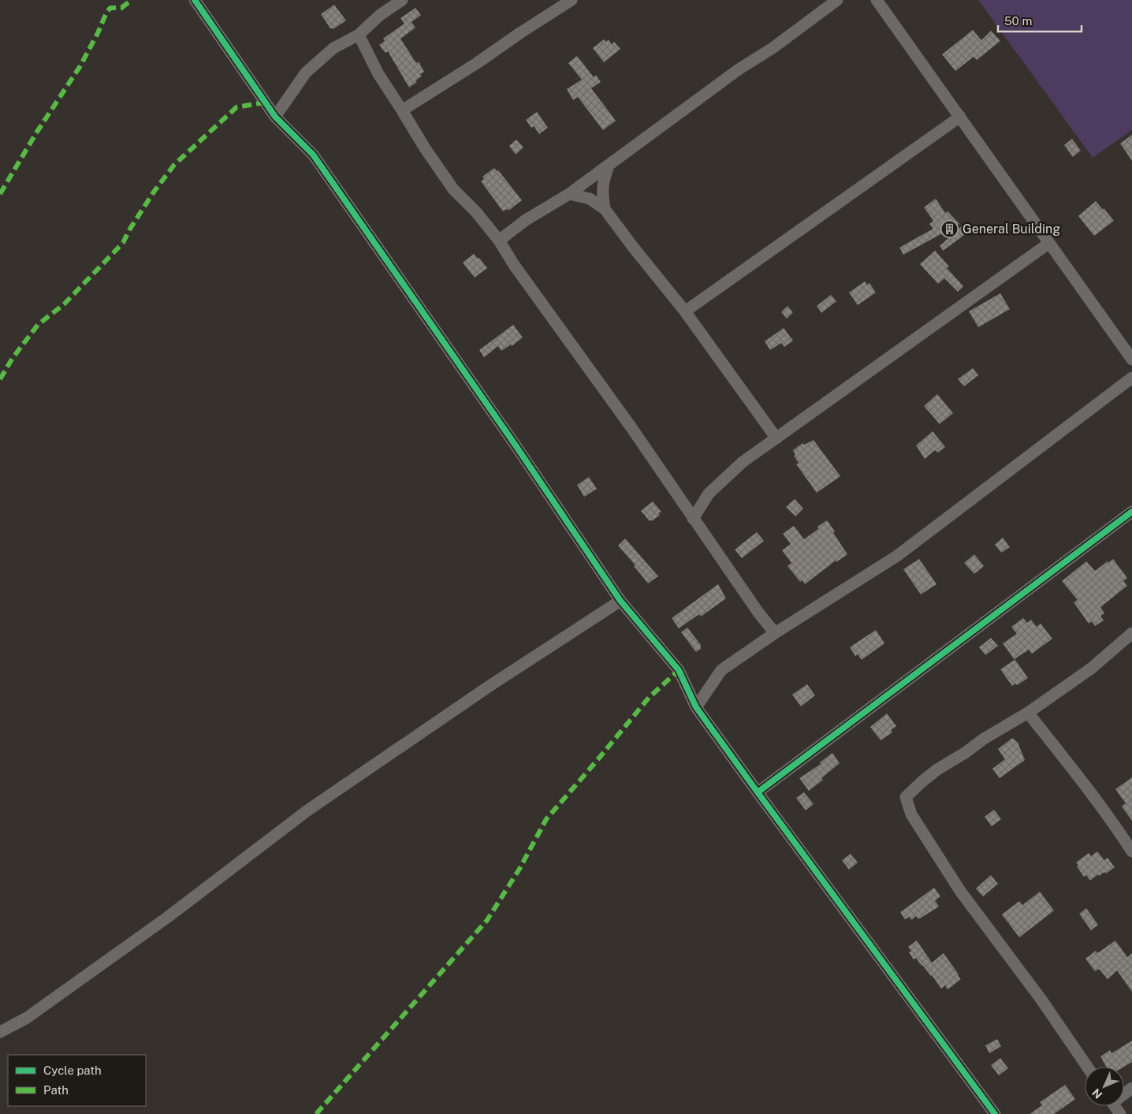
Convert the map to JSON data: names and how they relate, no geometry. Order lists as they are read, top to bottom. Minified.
{"places":{"building":["General Building"]},"legend":["Cycle path","Path"],"scale_bar":"50 m","north":"bottom left"}
